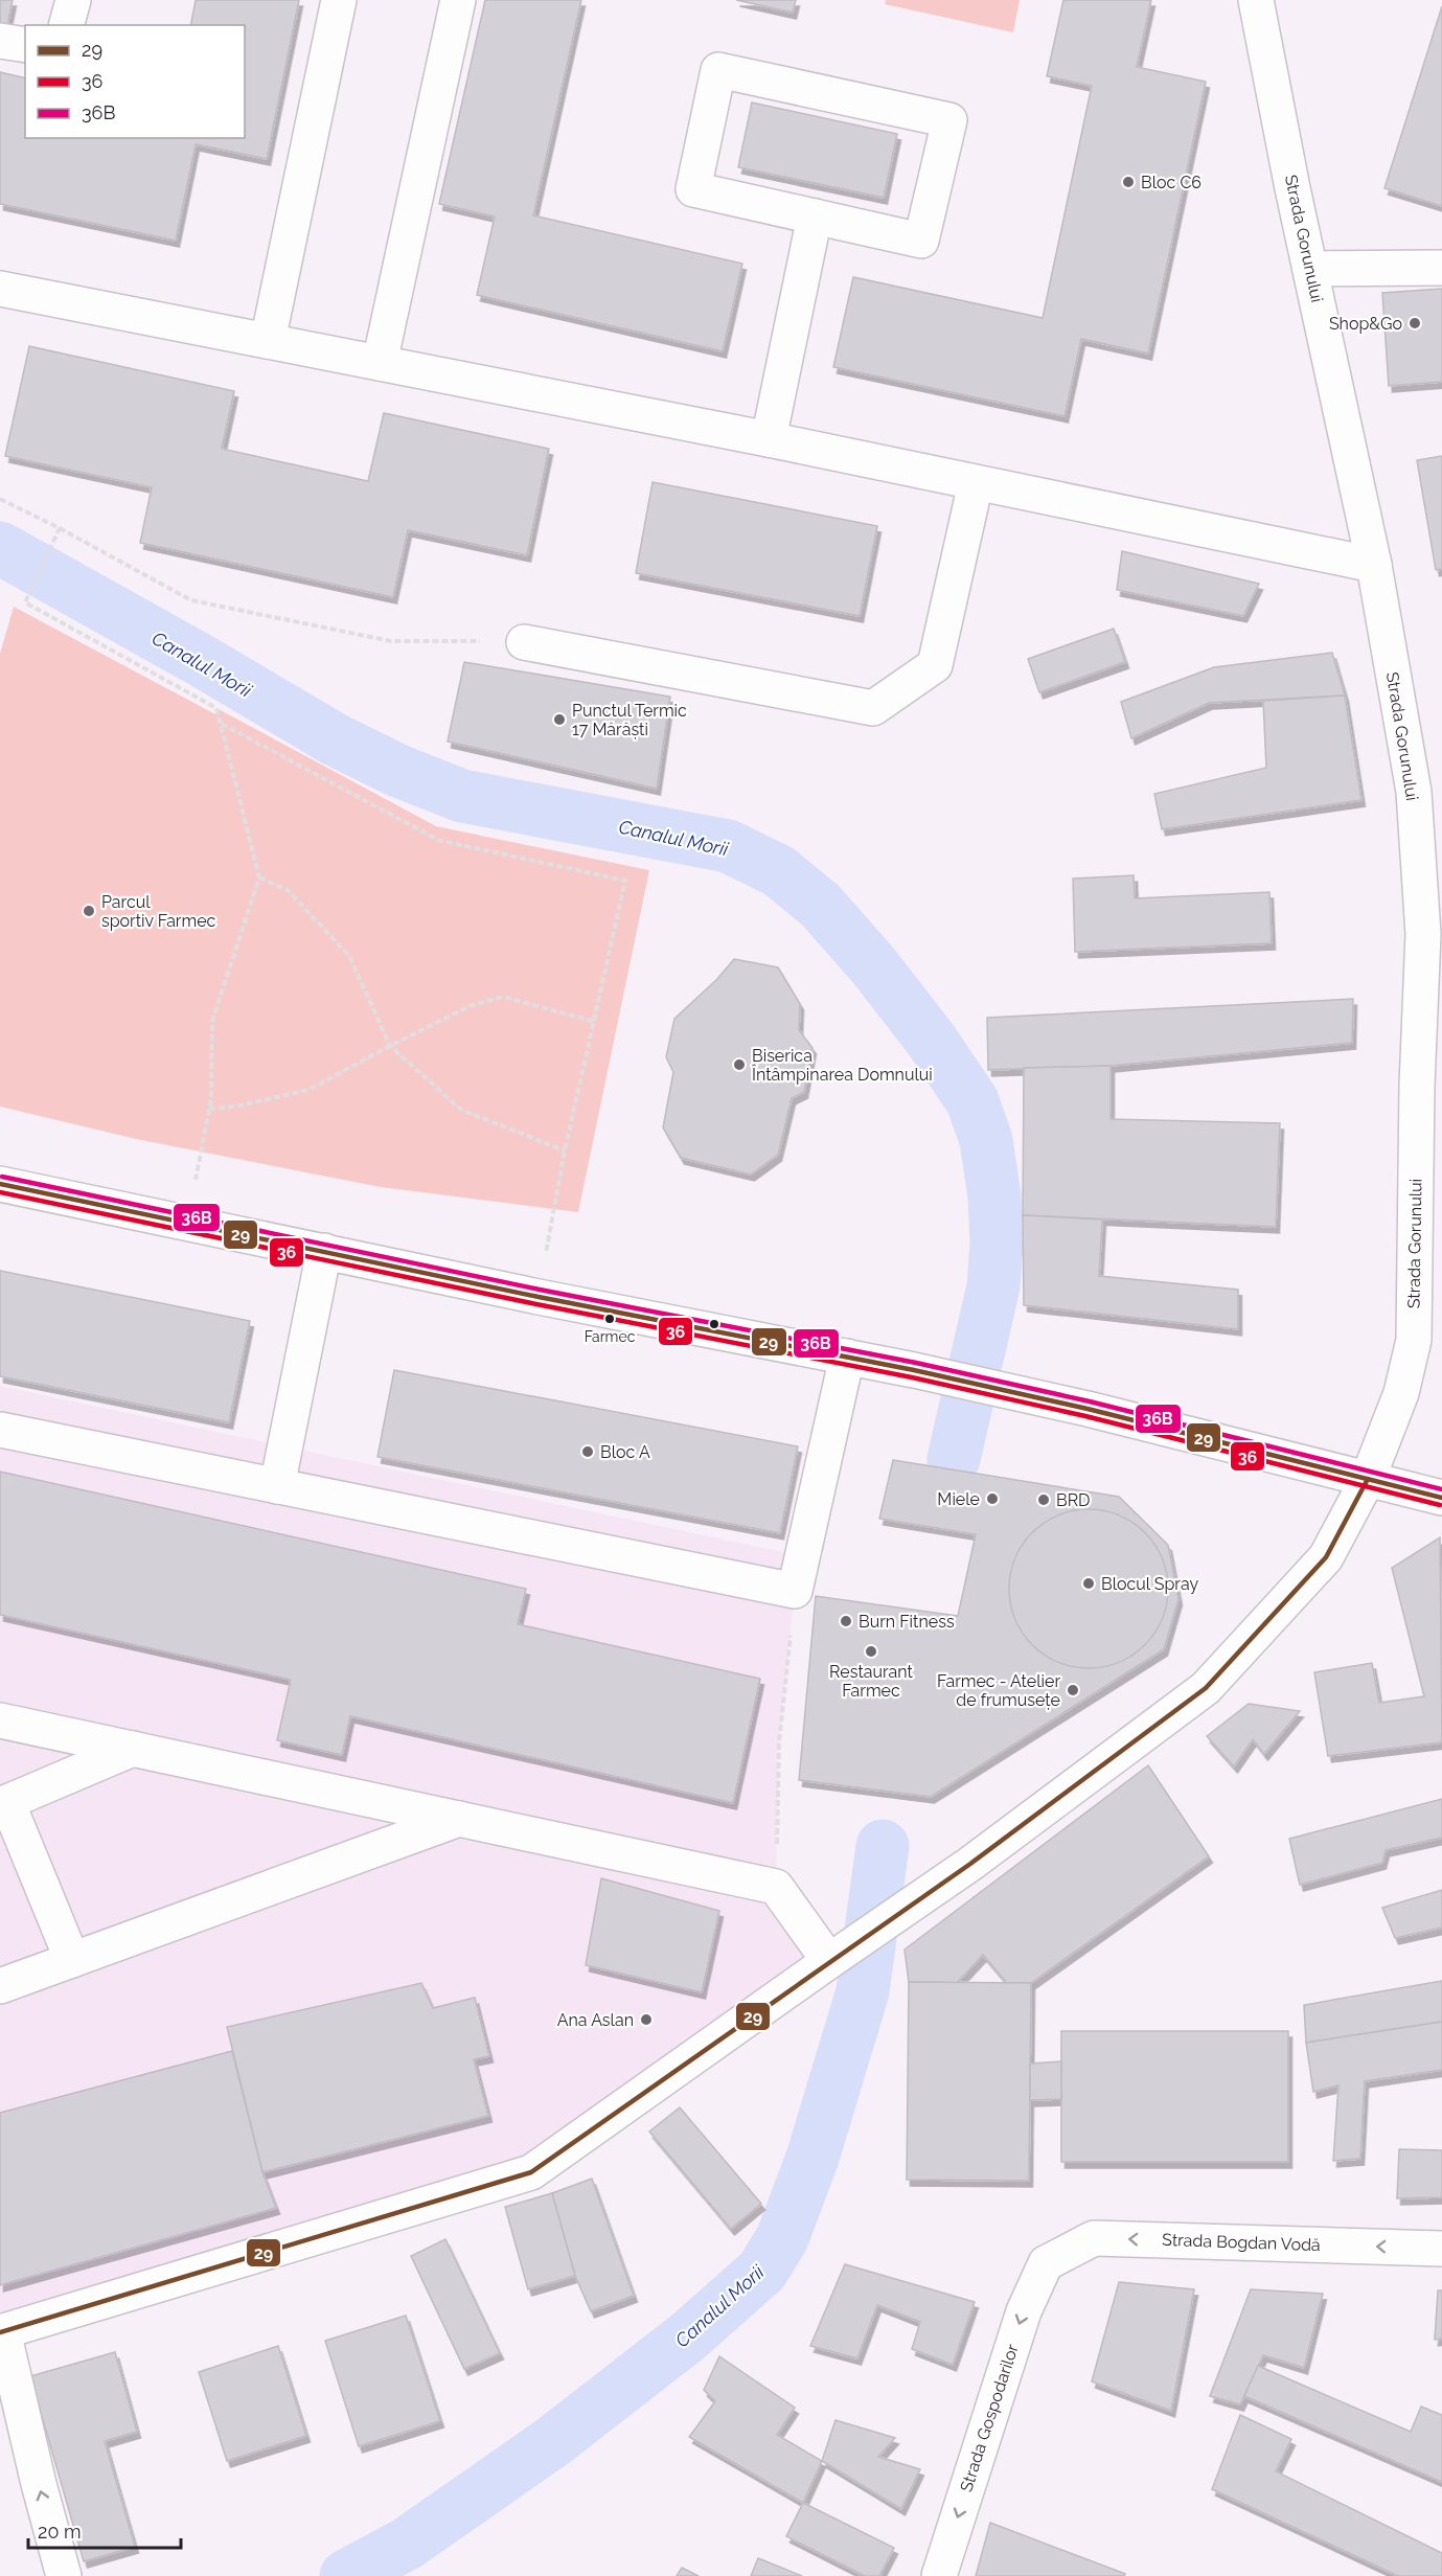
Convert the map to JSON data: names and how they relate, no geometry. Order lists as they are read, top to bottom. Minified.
{"streets":{"street":["Strada Gorunului","Strada Bogdan Vodă","Strada Gospodarilor"]},"crossings":[["Strada Bogdan Vodă","Strada Gospodarilor"]],"one_way":["Strada Bogdan Vodă","Strada Gospodarilor"],"water":["Canalul Morii"],"places":["Bloc C6","Shop&Go","Punctul Termic 17 Mărăști","Parcul sportiv Farmec","Biserica Întâmpinarea Domnului","Farmec","Bloc A","Miele","BRD","Blocul Spray","Burn Fitness","Restaurant Farmec","Farmec - Atelier de frumusețe","Ana Aslan"],"lines":["transit line 36B","transit line 29","transit line 36"],"legend":["29","36","36B"],"scale_bar":"20 m"}
